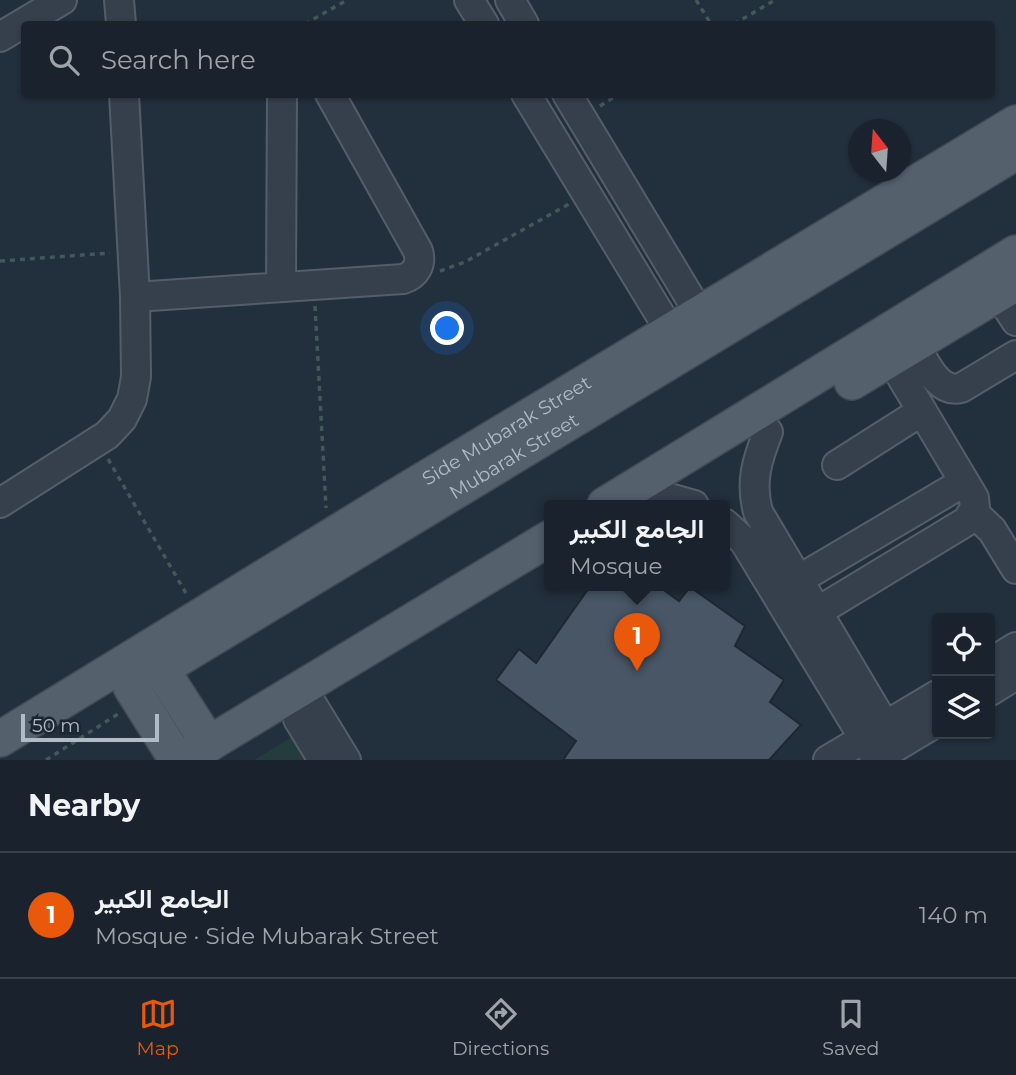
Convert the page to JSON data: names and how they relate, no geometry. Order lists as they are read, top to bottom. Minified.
{"streets":{"main road":["Mubarak Street"]},"scale_bar":"50 m","north":"top","page":{"search":"Search here","popup":["الجامع الكبير","Mosque"],"pins":"1","scale":"50 m","heading":"Nearby","list":[{"mark":"1","name":"الجامع الكبير","note":"Mosque · Side Mubarak Street","value":"140 m"}],"nav":["Map","Directions","Saved"]}}
